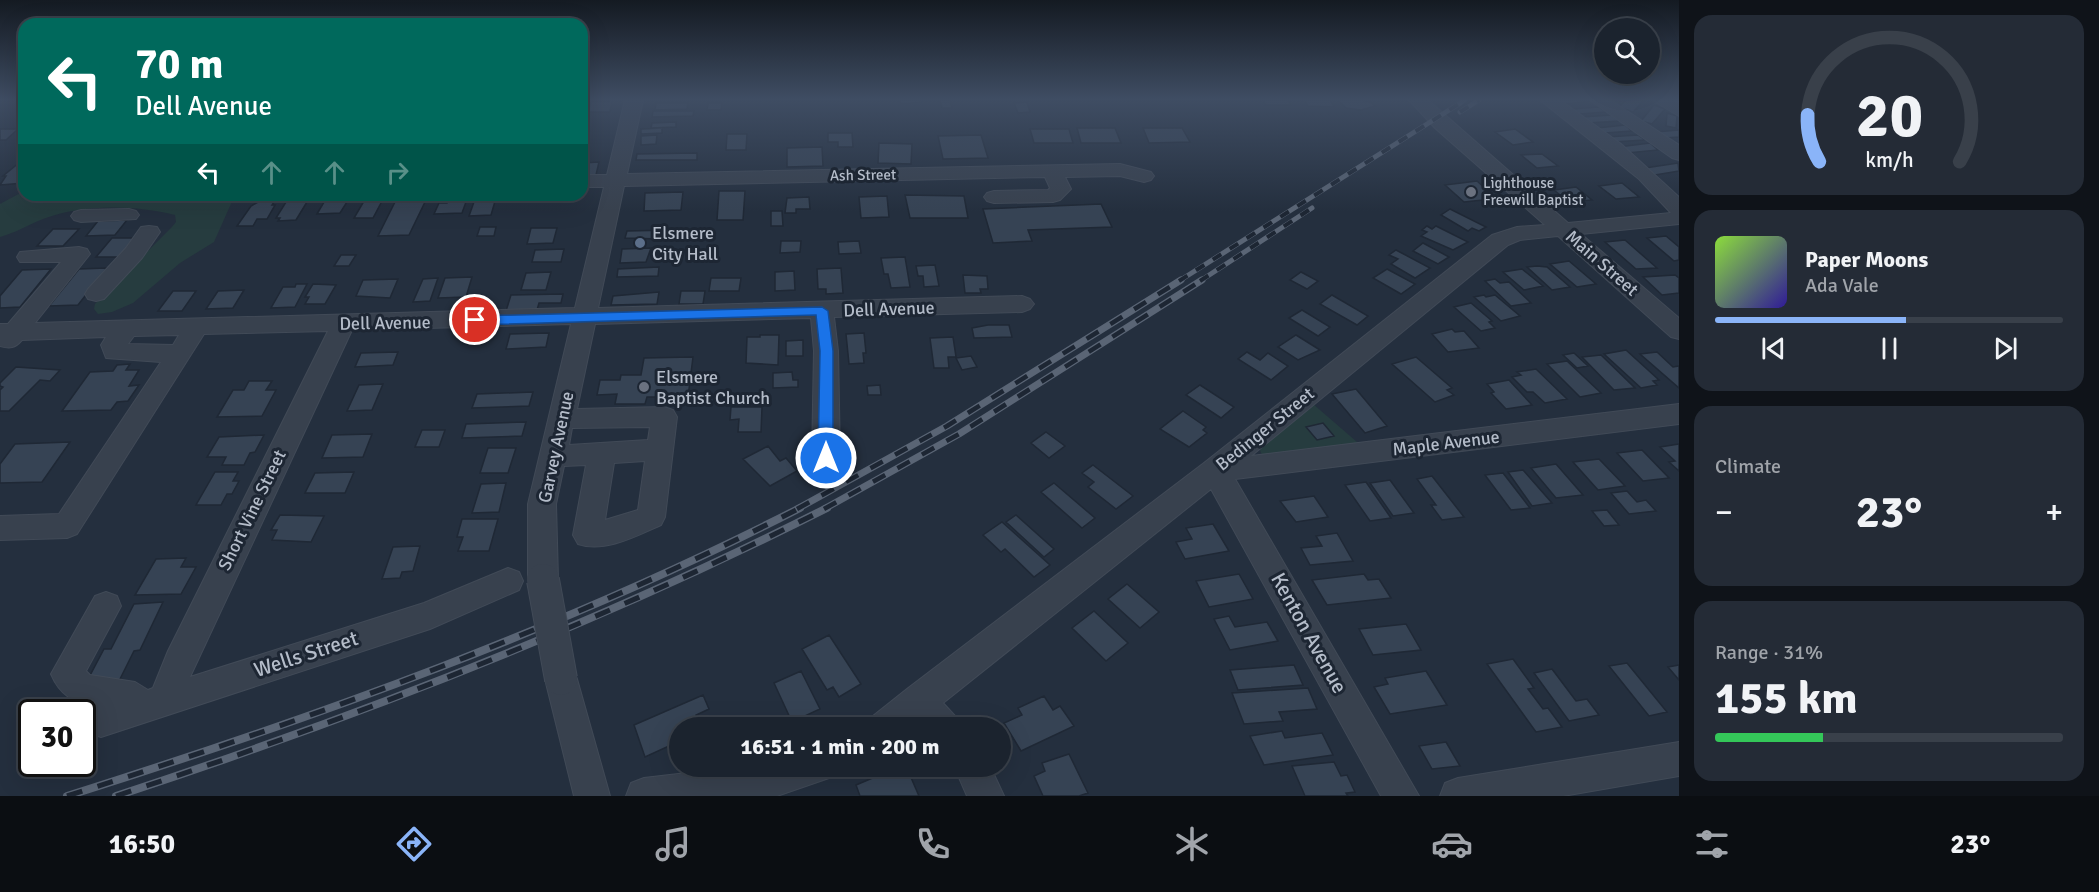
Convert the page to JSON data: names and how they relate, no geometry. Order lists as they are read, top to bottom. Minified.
{"streets":{"street":["Ash Street","Main Street","Dell Avenue","Bedinger Street","Maple Avenue","Garvey Avenue","Short Vine Street","Kenton Avenue","Wells Street"]},"crossings":[["Ash Street","Garvey Avenue"],["Main Street","Bedinger Street"],["Dell Avenue","Garvey Avenue"],["Dell Avenue","Short Vine Street"],["Bedinger Street","Maple Avenue"],["Bedinger Street","Kenton Avenue"],["Maple Avenue","Kenton Avenue"],["Short Vine Street","Wells Street"]],"places":["Lighthouse Freewill Baptist","Elsmere City Hall","Elsmere Baptist Church"],"page":{"turn":["70 m","Dell Avenue"],"song":["Paper Moons","Ada Vale"],"tile":["Climate",["Range · 31%","155 km"]],"heat":["−","23°","+"],"limit":"30","trip":"16:51 · 1 min · 200 m","tabs":["16:50","23°"],"gauge":["20","km/h"]}}
